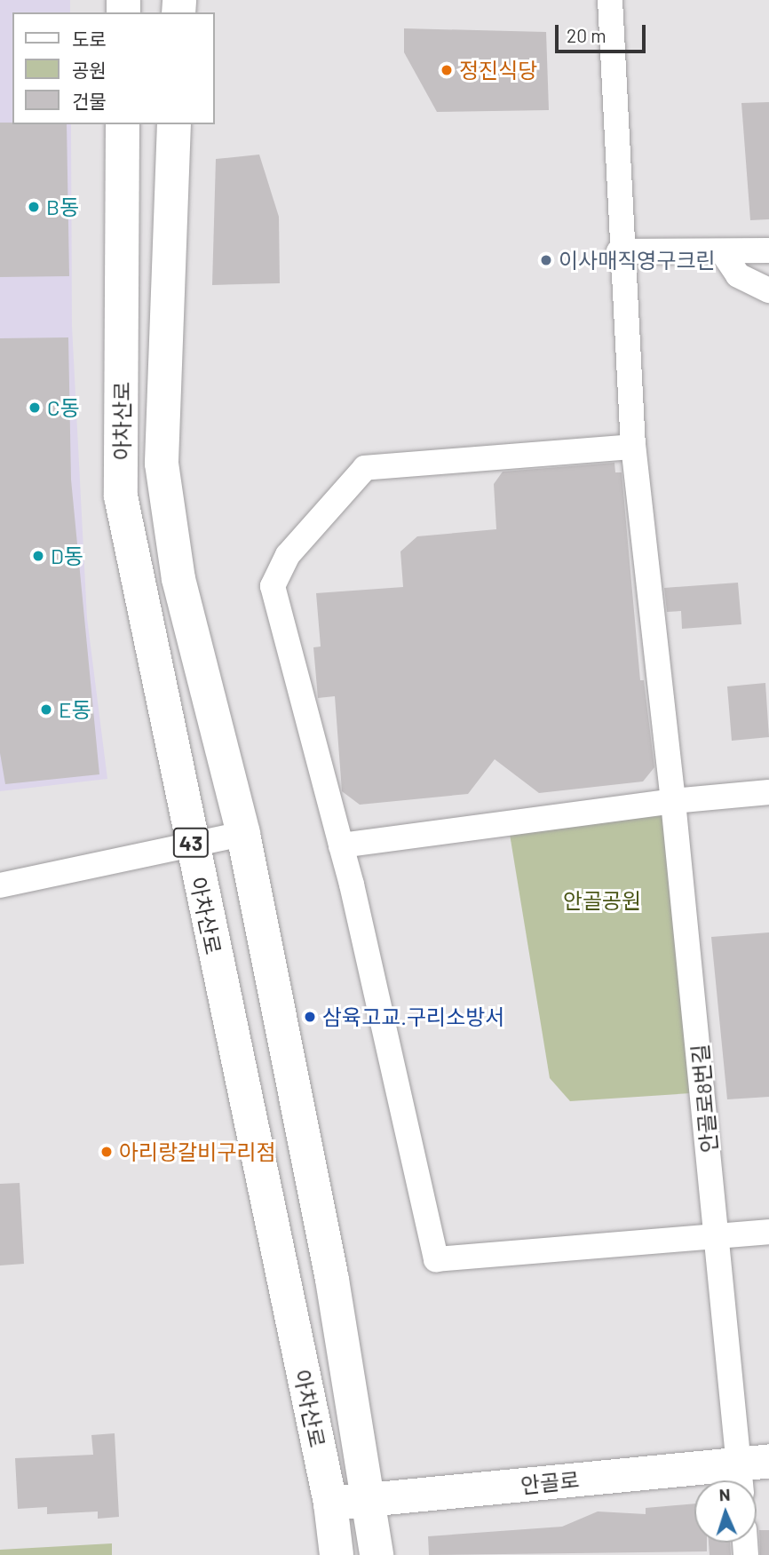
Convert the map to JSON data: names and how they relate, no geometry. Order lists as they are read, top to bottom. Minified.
{"streets":{"main road":["아차산로","43","안골로"],"street":["안골로8번길"]},"crossings":[["아차산로","안골로"],["안골로8번길","안골로"]],"parks":["안골공원"],"places":["정진식당","B동","이사매직영구크린","C동","D동","E동","삼육고교.구리소방서","아리랑갈비구리점"],"legend":["도로","공원","건물"],"scale_bar":"20 m","north":"top"}
